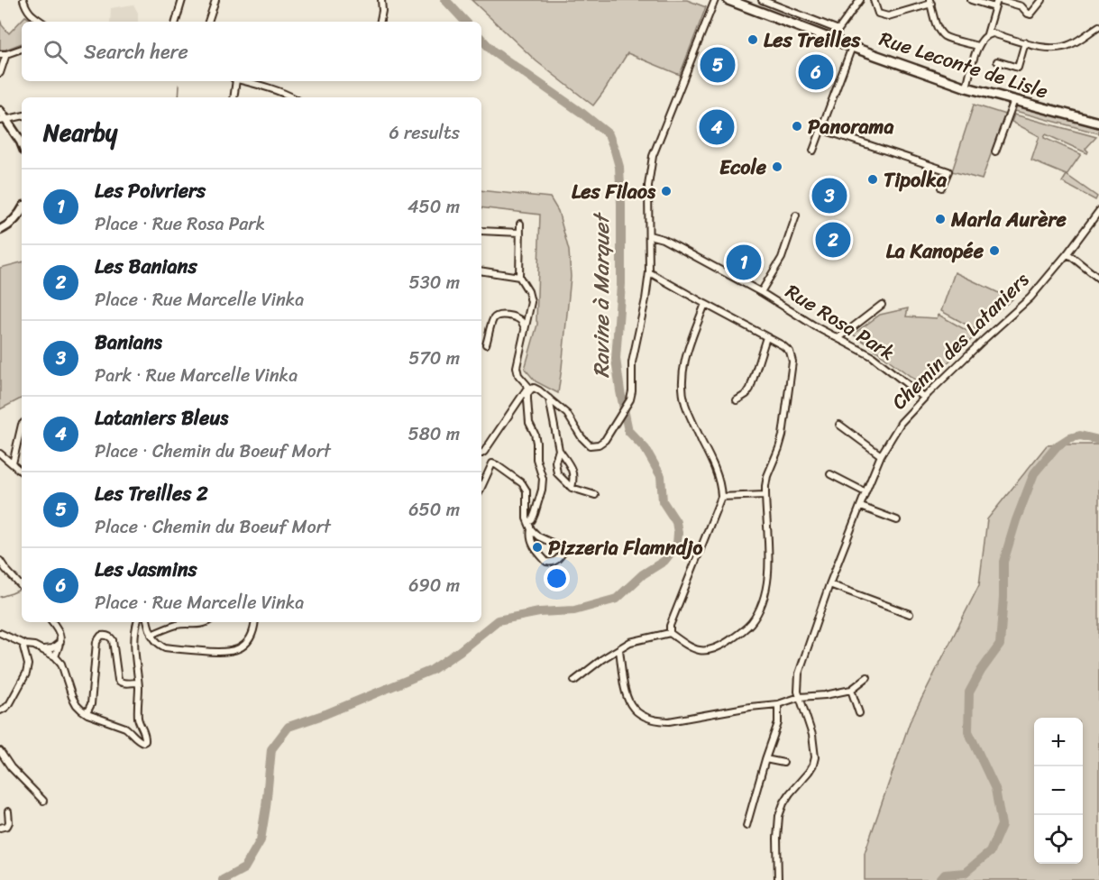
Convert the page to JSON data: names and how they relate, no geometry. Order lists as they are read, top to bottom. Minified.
{"streets":{"main road":["Rue Leconte de Lisle"],"street":["Rue Rosa Park","Chemin des Lataniers"]},"crossings":[["Rue Rosa Park","Chemin des Lataniers"]],"water":["Ravine à Marquet"],"places":["Les Treilles","Panorama","Ecole","Tipolka","Les Filaos","Marla Aurère","La Kanopée","Pizzeria Flamndjo"],"page":{"search":"Search here","pins":["5","6","4","3","2","1"],"heading":["Nearby","6 results"],"list":[{"mark":"1","name":"Les Poivriers","note":"Place · Rue Rosa Park","value":"450 m"},{"mark":"2","name":"Les Banians","note":"Place · Rue Marcelle Vinka","value":"530 m"},{"mark":"3","name":"Banians","note":"Park · Rue Marcelle Vinka","value":"570 m"},{"mark":"4","name":"Lataniers Bleus","note":"Place · Chemin du Boeuf Mort","value":"580 m"},{"mark":"5","name":"Les Treilles 2","note":"Place · Chemin du Boeuf Mort","value":"650 m"},{"mark":"6","name":"Les Jasmins","note":"Place · Rue Marcelle Vinka","value":"690 m"}],"map_buttons":["+","−"]}}
